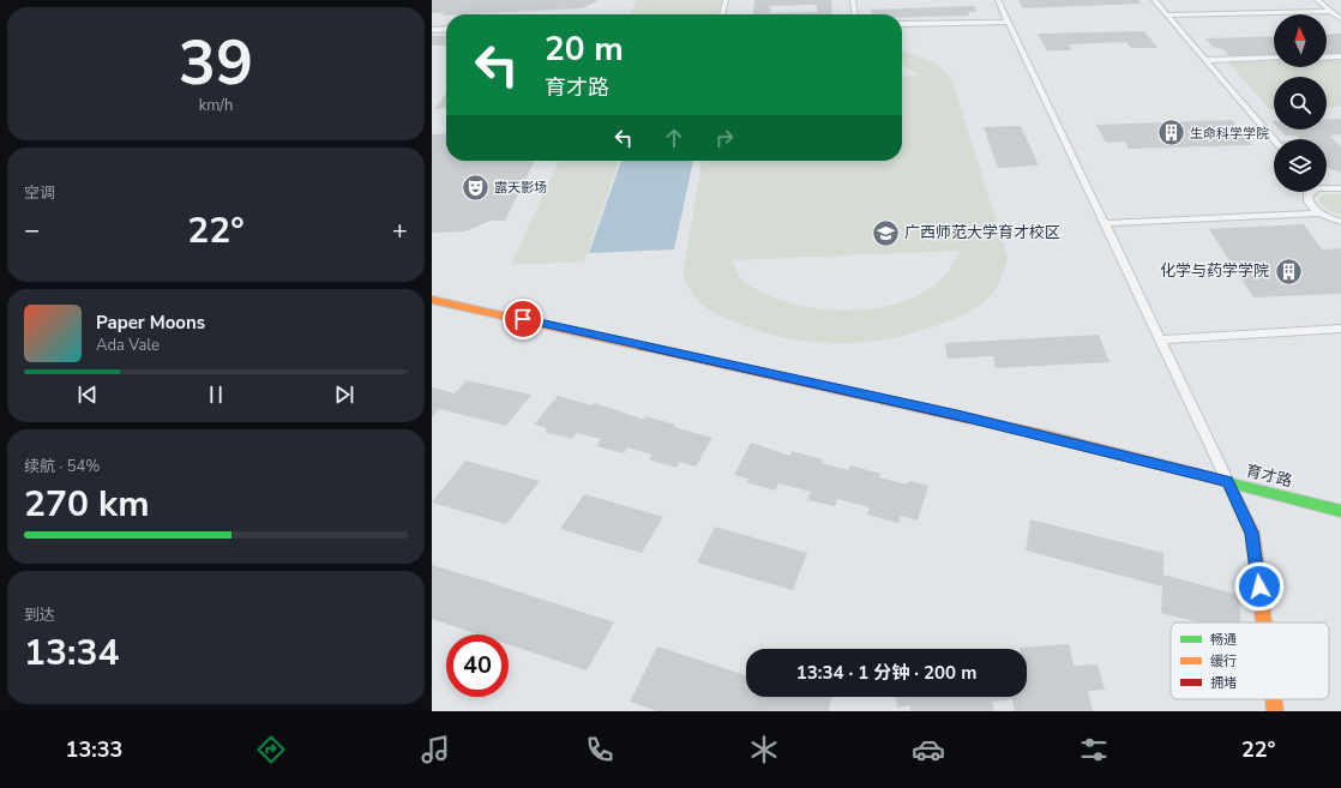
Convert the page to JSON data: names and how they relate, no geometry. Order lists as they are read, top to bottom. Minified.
{"streets":{"main road":["育才路"]},"places":{"building":["生命科学学院","化学与药学学院"],"theatre":["露天影场"],"school or university":["广西师范大学育才校区"]},"legend":["畅通","缓行","拥堵"],"north":"top","page":{"tile":[["39","km/h"],"空调",["续航 · 54%","270 km"],["到达","13:34"]],"turn":["20 m","育才路"],"heat":["−","22°","+"],"song":["Paper Moons","Ada Vale"],"limit":"40","trip":"13:34 · 1 分钟 · 200 m","tabs":["13:33","22°"]}}
